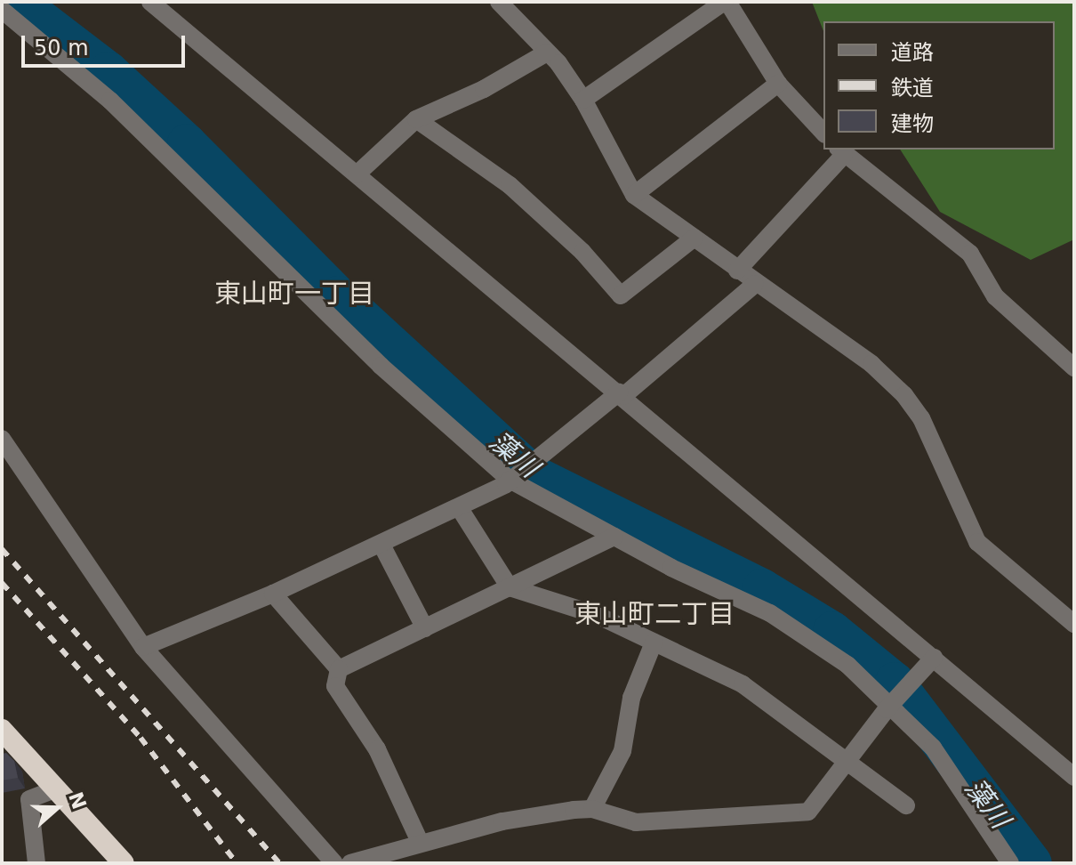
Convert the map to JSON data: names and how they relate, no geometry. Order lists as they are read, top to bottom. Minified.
{"districts":["東山町一丁目","東山町二丁目"],"water":["藻川"],"legend":["道路","鉄道","建物"],"scale_bar":"50 m","north":"right"}
